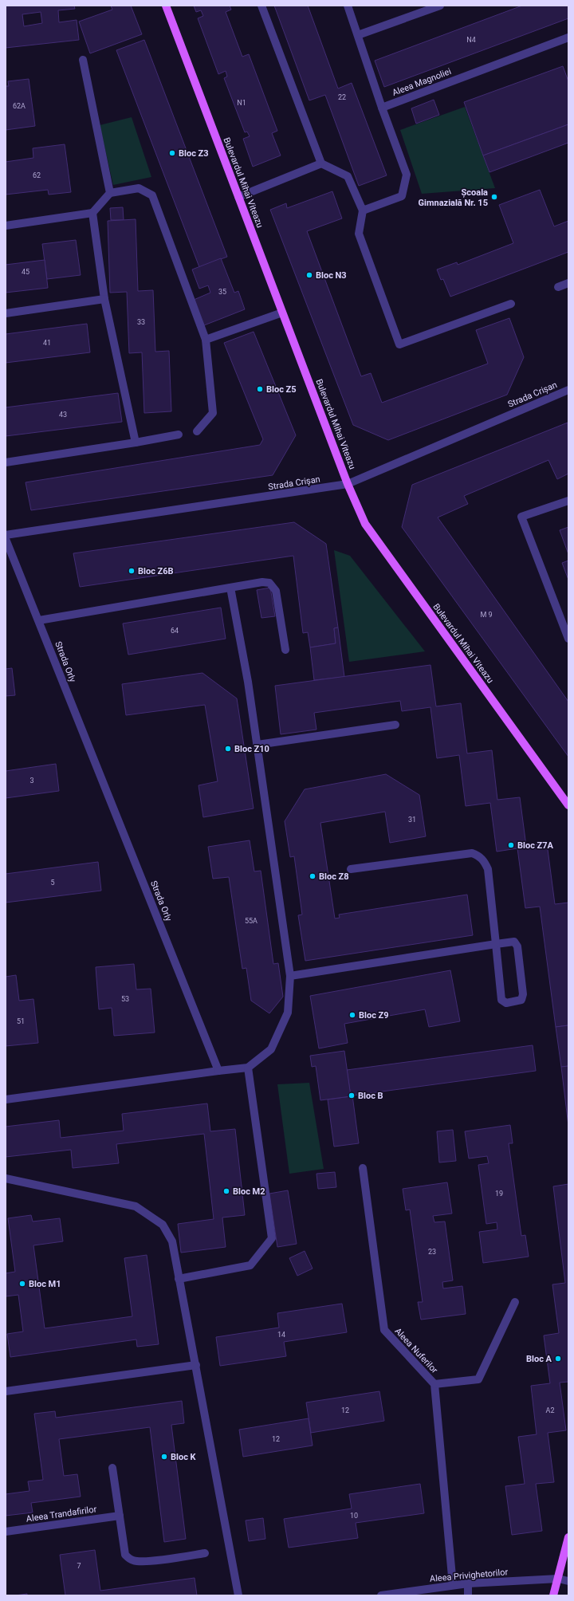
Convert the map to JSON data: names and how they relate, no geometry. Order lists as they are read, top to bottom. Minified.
{"streets":{"main road":["Bulevardul Mihai Viteazu"],"street":["Aleea Magnoliei","Strada Crișan","Strada Orly","Aleea Nuferilor","Aleea Trandafirilor","Aleea Privighetorilor"]},"crossings":[["Bulevardul Mihai Viteazu","Strada Crișan"],["Aleea Nuferilor","Aleea Privighetorilor"]],"places":["Bloc Z3","Școala Gimnazială Nr. 15","Bloc N3","Bloc Z5","Bloc Z6B","Bloc Z10","Bloc Z7A","Bloc Z8","Bloc Z9","Bloc B","Bloc M2","Bloc M1","Bloc A","Bloc K"],"house_numbers":["N4","22","N1","62A","62","45","35","33","41","43","M 9","64","3","31","5","55A","53","51","19","23","14","12","A2","12","10","7"]}
